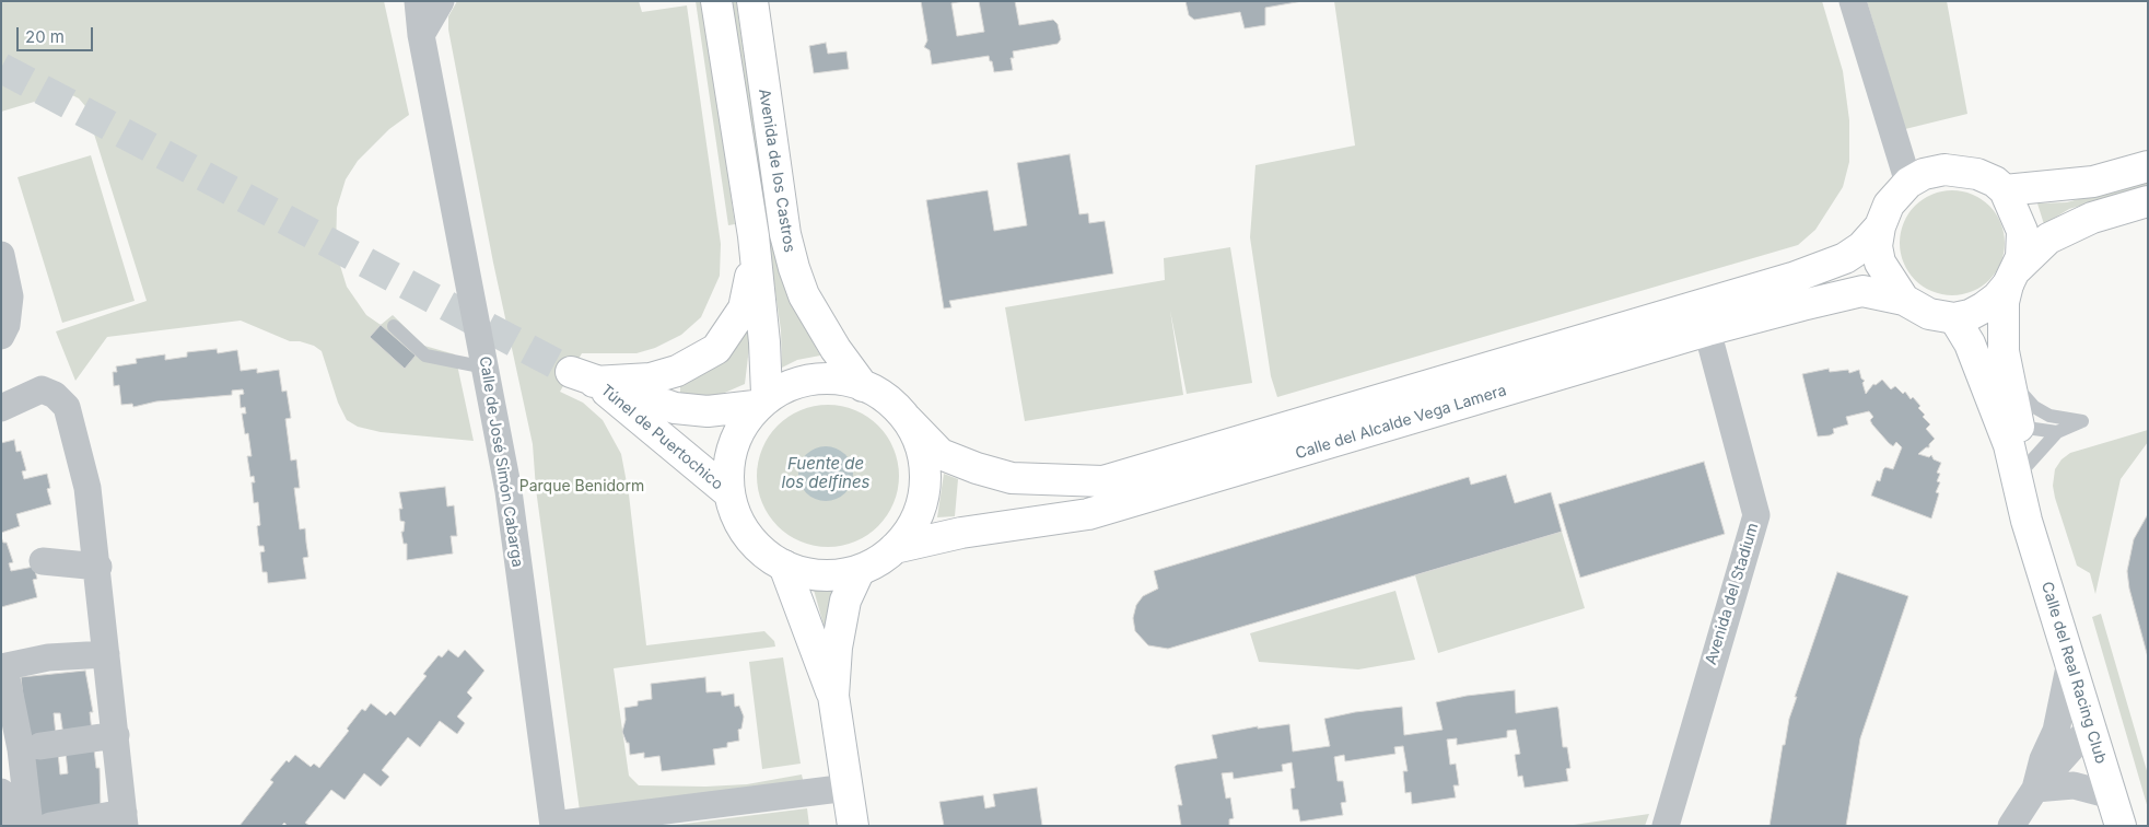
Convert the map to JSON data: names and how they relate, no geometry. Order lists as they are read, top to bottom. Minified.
{"streets":{"main road":["Avenida de los Castros","Calle del Alcalde Vega Lamera","Túnel de Puertochico","Calle del Real Racing Club"],"street":["Calle de José Simón Cabarga","Avenida del Stadium"]},"crossings":[["Avenida de los Castros","Túnel de Puertochico"],["Calle del Alcalde Vega Lamera","Avenida del Stadium"],["Calle del Alcalde Vega Lamera","Calle del Real Racing Club"]],"water":["Fuente de los delfines"],"parks":["Parque Benidorm"],"scale_bar":"20 m"}
